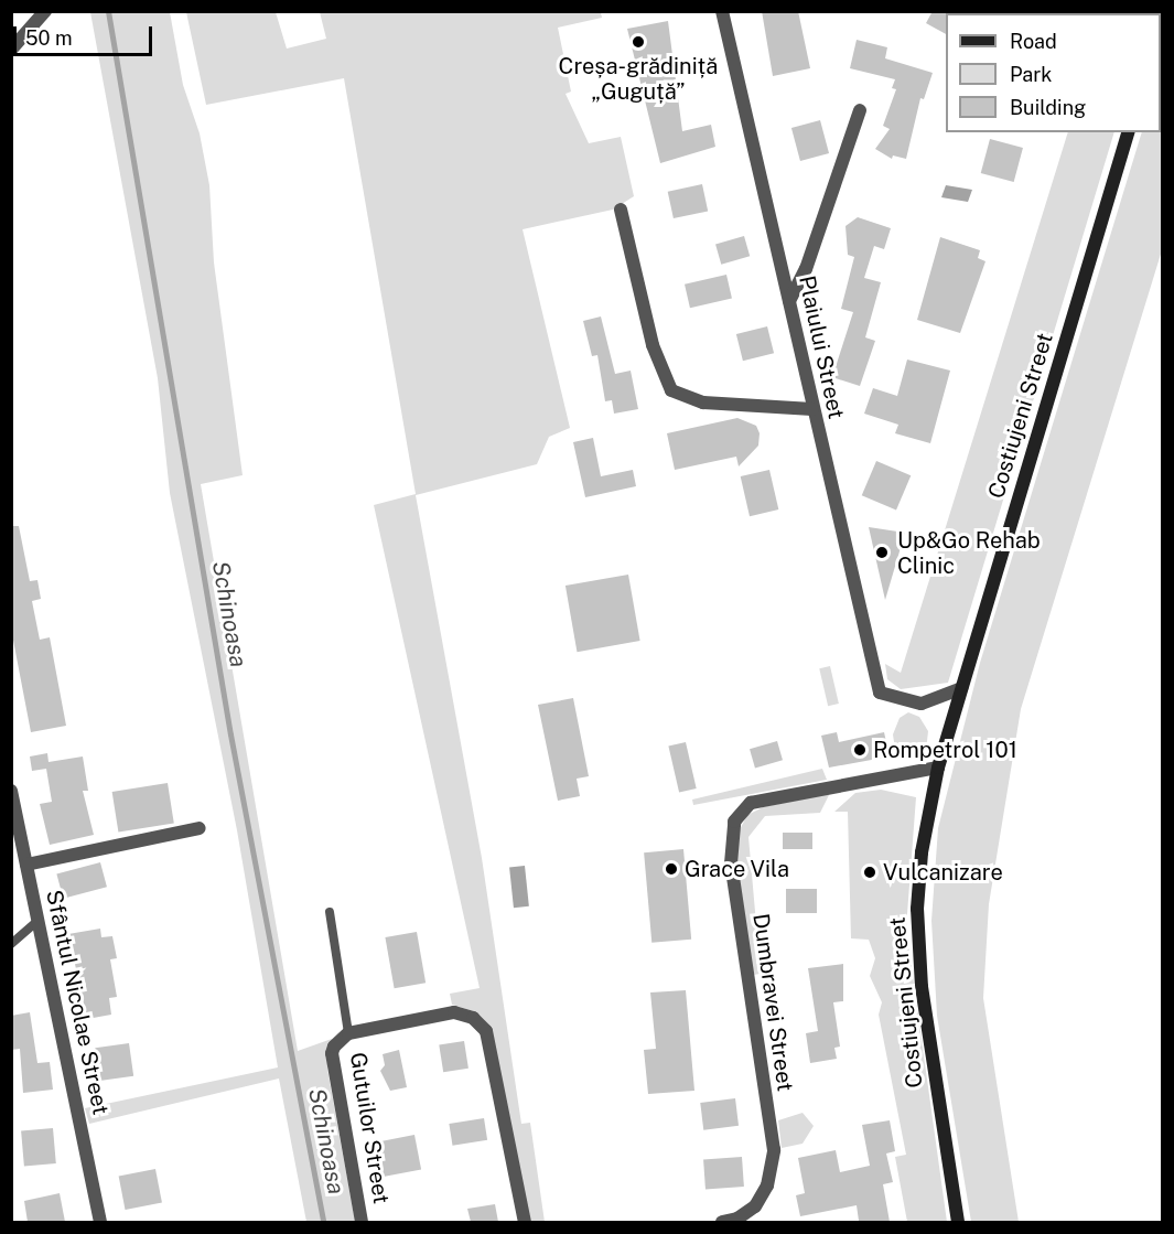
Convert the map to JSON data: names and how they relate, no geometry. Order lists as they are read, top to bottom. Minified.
{"streets":{"street":["Plaiului Street","Costiujeni Street","Sfântul Nicolae Street","Dumbravei Street","Gutuilor Street"]},"crossings":[["Plaiului Street","Costiujeni Street"],["Costiujeni Street","Dumbravei Street"]],"water":["Schinoasa"],"places":["Creșa-grădiniță „Guguță”","Up&Go Rehab Clinic","Rompetrol 101","Grace Vila","Vulcanizare"],"legend":["Road","Park","Building"],"scale_bar":"50 m"}
